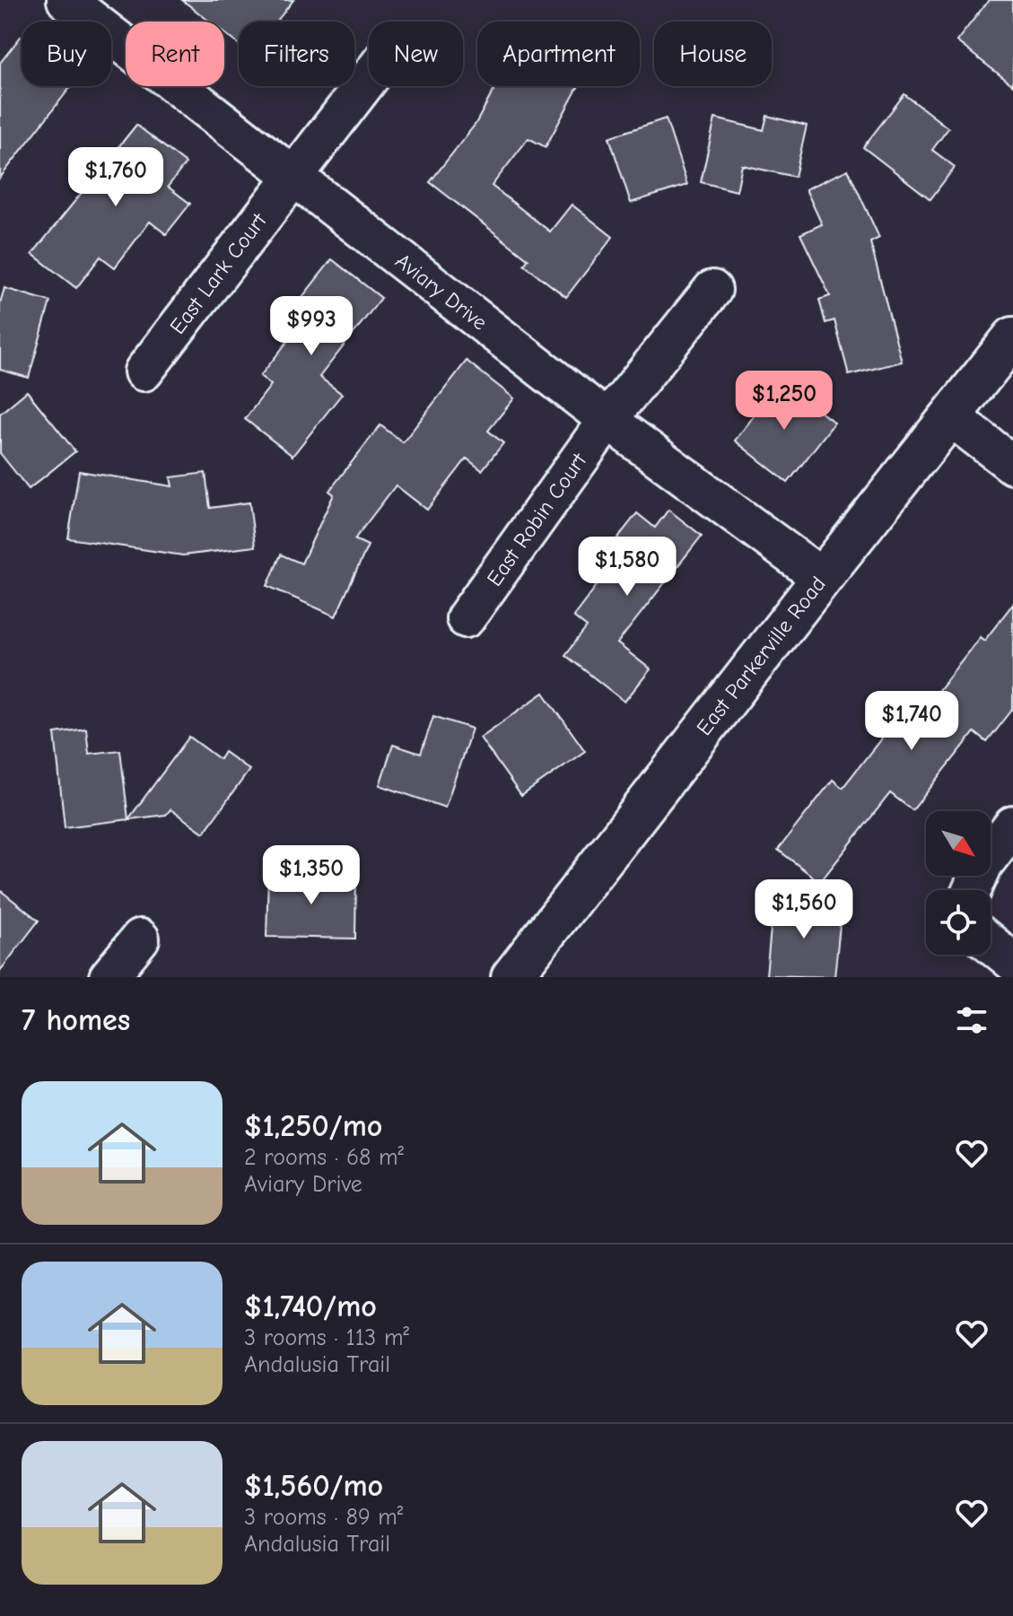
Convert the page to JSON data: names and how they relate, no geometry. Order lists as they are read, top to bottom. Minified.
{"streets":{"main road":["East Parkerville Road"],"street":["East Lark Court","Aviary Drive","East Robin Court"]},"crossings":[["East Lark Court","Aviary Drive"],["Aviary Drive","East Robin Court"],["Aviary Drive","East Parkerville Road"]],"north":"bottom right","page":{"chip":["Buy","Rent","Filters","New","Apartment","House"],"price":["$1,760","$993","$1,250","$1,580","$1,740","$1,350","$1,560"],"heading":"7 homes","list":[{"name":"$1,250/mo","note":"2 rooms · 68 m² · Aviary Drive"},{"name":"$1,740/mo","note":"3 rooms · 113 m² · Andalusia Trail"},{"name":"$1,560/mo","note":"3 rooms · 89 m² · Andalusia Trail"}]}}
